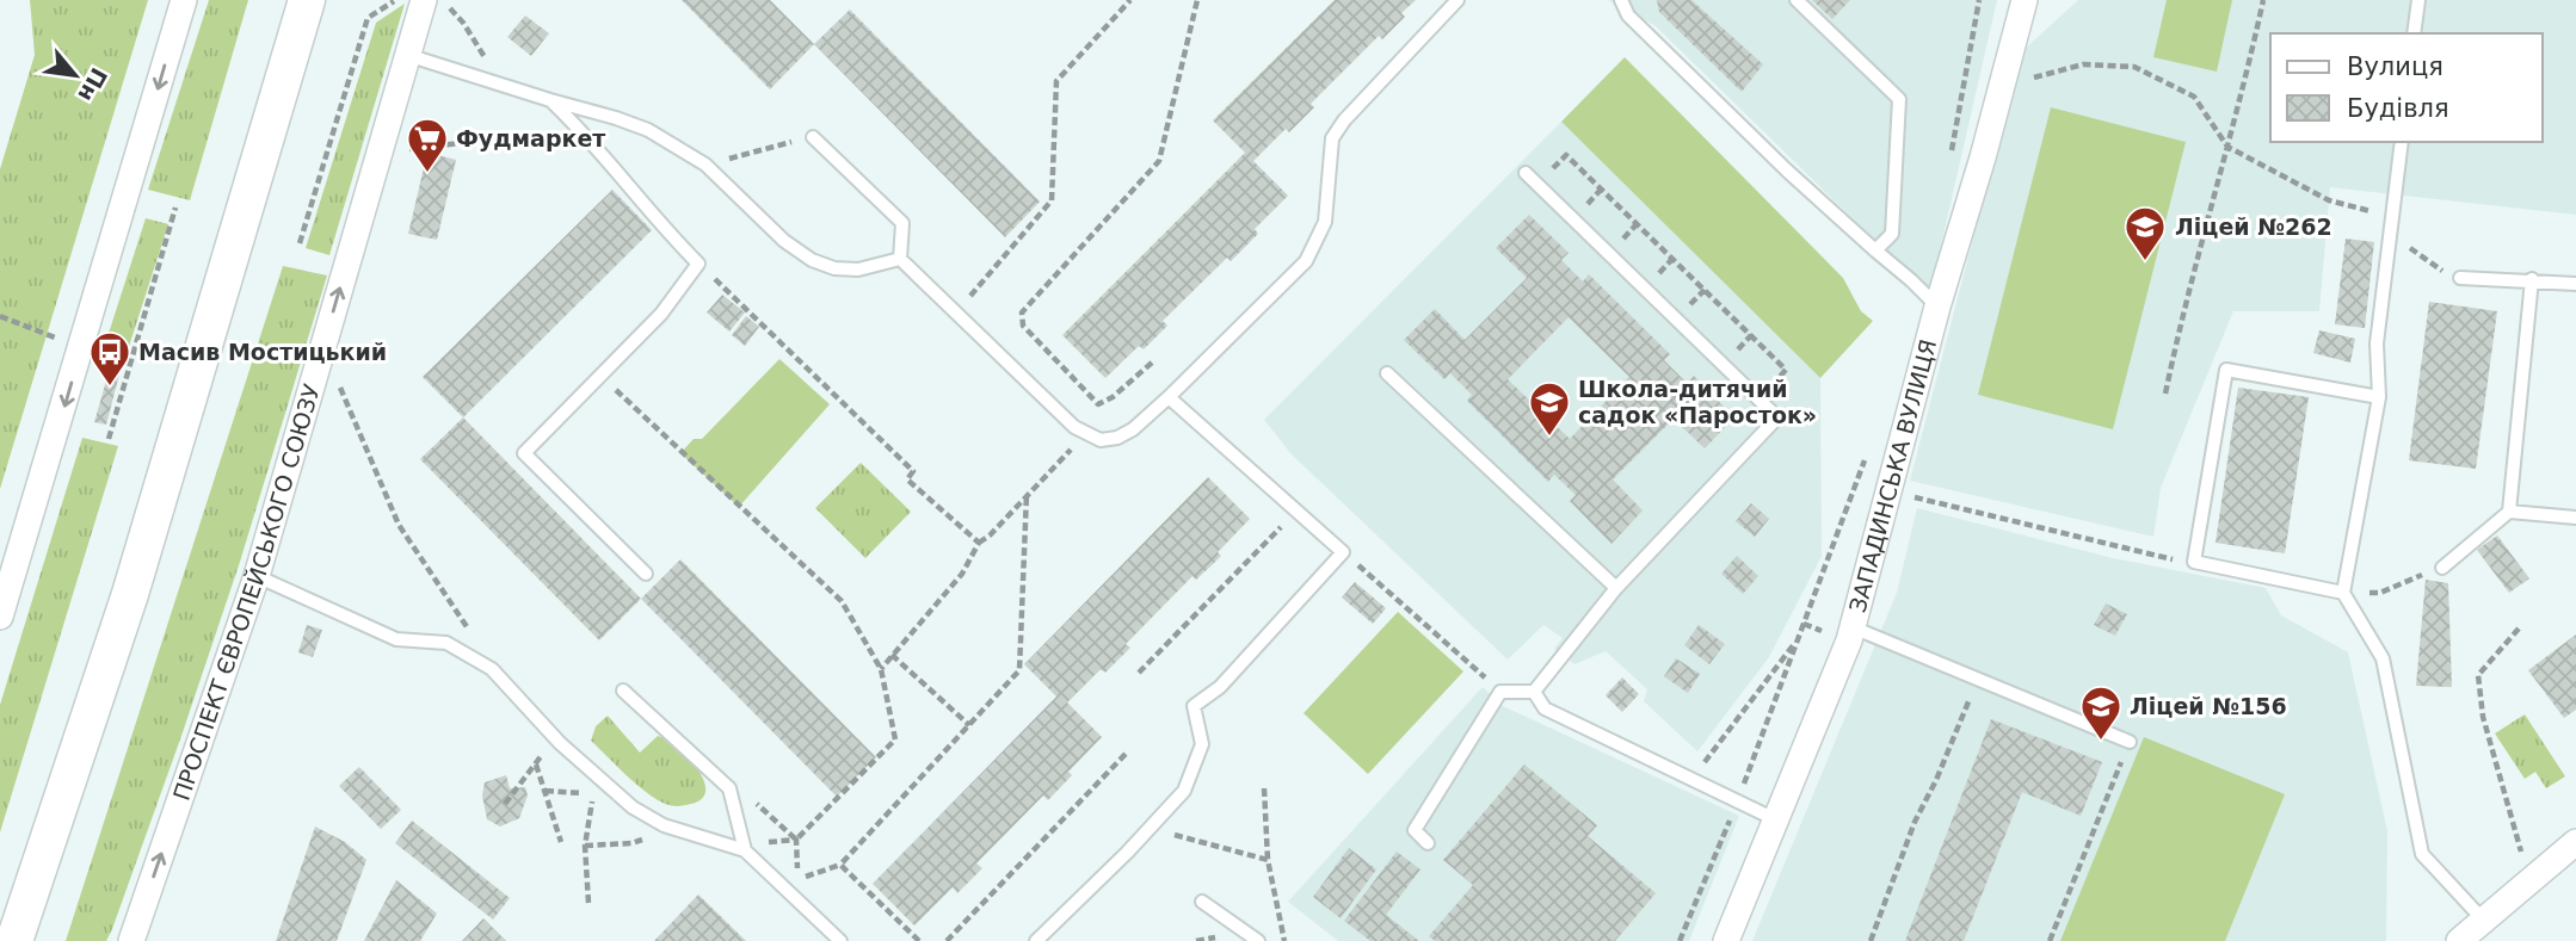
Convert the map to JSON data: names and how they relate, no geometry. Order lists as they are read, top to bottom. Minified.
{"streets":{"street":["ЗАПАДИНСЬКА ВУЛИЦЯ","ПРОСПЕКТ ЄВРОПЕЙСЬКОГО СОЮЗУ"]},"one_way":["ПРОСПЕКТ ЄВРОПЕЙСЬКОГО СОЮЗУ"],"places":{"supermarket":["Фудмаркет"],"school or university":["Ліцей №262","Школа-дитячий садок «Паросток»","Ліцей №156"],"bus stop":["Масив Мостицький"]},"legend":["Вулиця","Будівля"],"north":"bottom right"}
